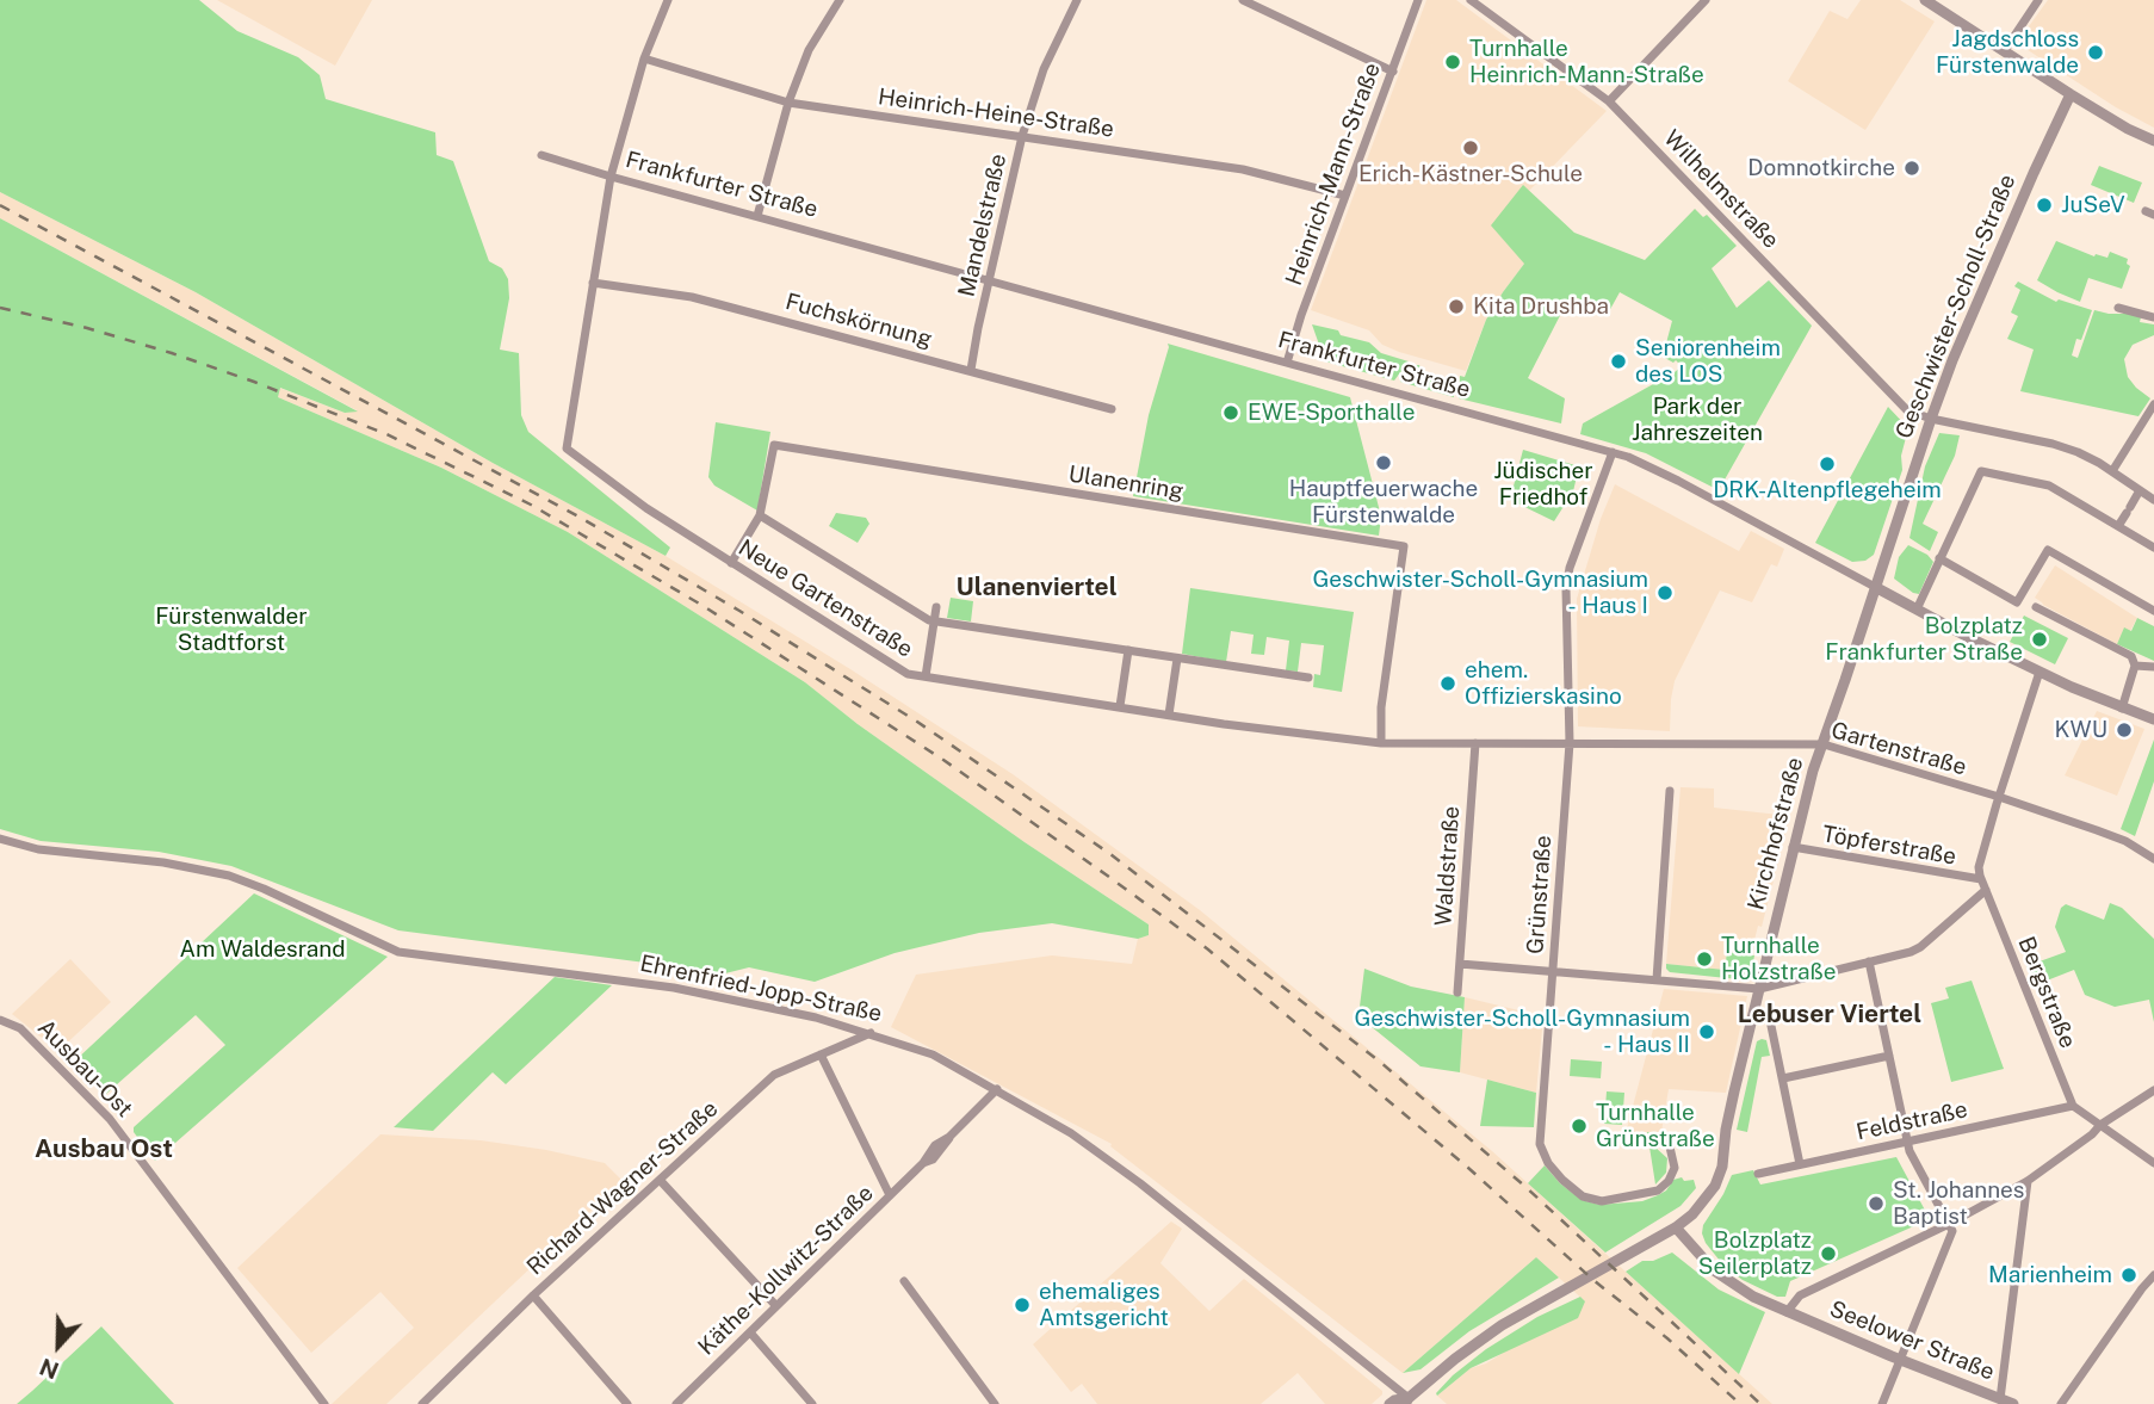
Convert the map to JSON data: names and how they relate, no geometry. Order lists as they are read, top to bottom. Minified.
{"streets":{"street":["Heinrich-Heine-Straße","Heinrich-Mann-Straße","Frankfurter Straße","Wilhelmstraße","Mandelstraße","Geschwister-Scholl-Straße","Fuchskörnung","Ulanenring","Neue Gartenstraße","Gartenstraße","Kirchhofstraße","Töpferstraße","Waldstraße","Grünstraße","Ehrenfried-Jopp-Straße","Bergstraße","Ausbau-Ost","Feldstraße","Richard-Wagner-Straße","Käthe-Kollwitz-Straße","Seelower Straße"]},"crossings":[["Heinrich-Heine-Straße","Heinrich-Mann-Straße"],["Heinrich-Heine-Straße","Mandelstraße"],["Heinrich-Heine-Straße","Neue Gartenstraße"],["Heinrich-Mann-Straße","Frankfurter Straße"],["Frankfurter Straße","Mandelstraße"],["Frankfurter Straße","Geschwister-Scholl-Straße"],["Frankfurter Straße","Neue Gartenstraße"],["Frankfurter Straße","Kirchhofstraße"],["Frankfurter Straße","Grünstraße"],["Wilhelmstraße","Geschwister-Scholl-Straße"],["Mandelstraße","Fuchskörnung"],["Geschwister-Scholl-Straße","Kirchhofstraße"],["Fuchskörnung","Neue Gartenstraße"],["Ulanenring","Neue Gartenstraße"],["Neue Gartenstraße","Gartenstraße"],["Neue Gartenstraße","Waldstraße"],["Neue Gartenstraße","Grünstraße"],["Gartenstraße","Kirchhofstraße"],["Gartenstraße","Grünstraße"],["Kirchhofstraße","Töpferstraße"],["Kirchhofstraße","Ehrenfried-Jopp-Straße"],["Kirchhofstraße","Seelower Straße"],["Töpferstraße","Bergstraße"],["Ehrenfried-Jopp-Straße","Richard-Wagner-Straße"],["Ehrenfried-Jopp-Straße","Käthe-Kollwitz-Straße"],["Bergstraße","Feldstraße"]],"districts":["Ulanenviertel","Lebuser Viertel","Ausbau Ost"],"parks":["Park der Jahreszeiten","Jüdischer Friedhof","Fürstenwalder Stadtforst","Am Waldesrand"],"places":["Jagdschloss Fürstenwalde","Turnhalle Heinrich-Mann-Straße","Erich-Kästner-Schule","Domnotkirche","JuSeV","Kita Drushba","Seniorenheim des LOS","EWE-Sporthalle","Hauptfeuerwache Fürstenwalde","DRK-Altenpflegeheim","Geschwister-Scholl-Gymnasium - Haus I","Bolzplatz Frankfurter Straße","ehem. Offizierskasino","KWU","Turnhalle Holzstraße","Geschwister-Scholl-Gymnasium - Haus II","Turnhalle Grünstraße","St. Johannes Baptist","Bolzplatz Seilerplatz","Marienheim","ehemaliges Amtsgericht"],"north":"bottom"}
